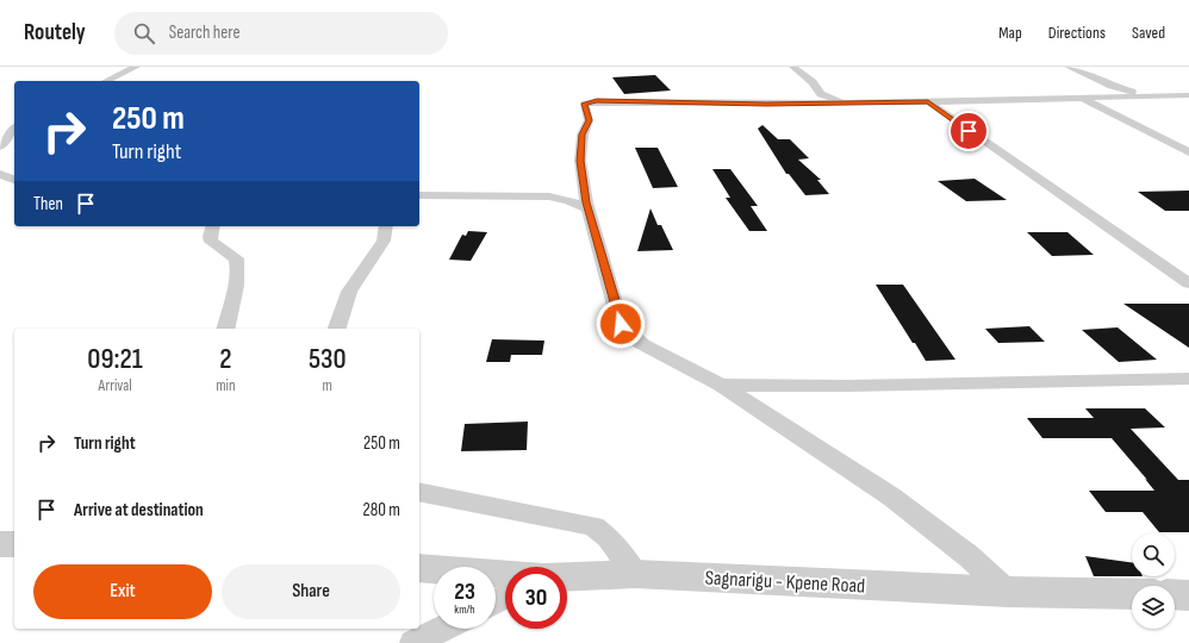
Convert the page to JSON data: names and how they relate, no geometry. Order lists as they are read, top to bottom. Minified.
{"streets":{"street":["Sagnarigu - Kpene Road"]},"page":{"header":"Routely","search":"Search here","nav":["Map","Directions","Saved"],"turn":["250 m","Turn right"],"then":"Then","eta":["09:21","Arrival","2","min","530","m"],"list":[{"name":"Turn right","value":"250 m"},{"name":"Arrive at destination","value":"280 m"}],"buttons":["Exit","Share"],"speed":"23 km/h","limit":"30"}}
